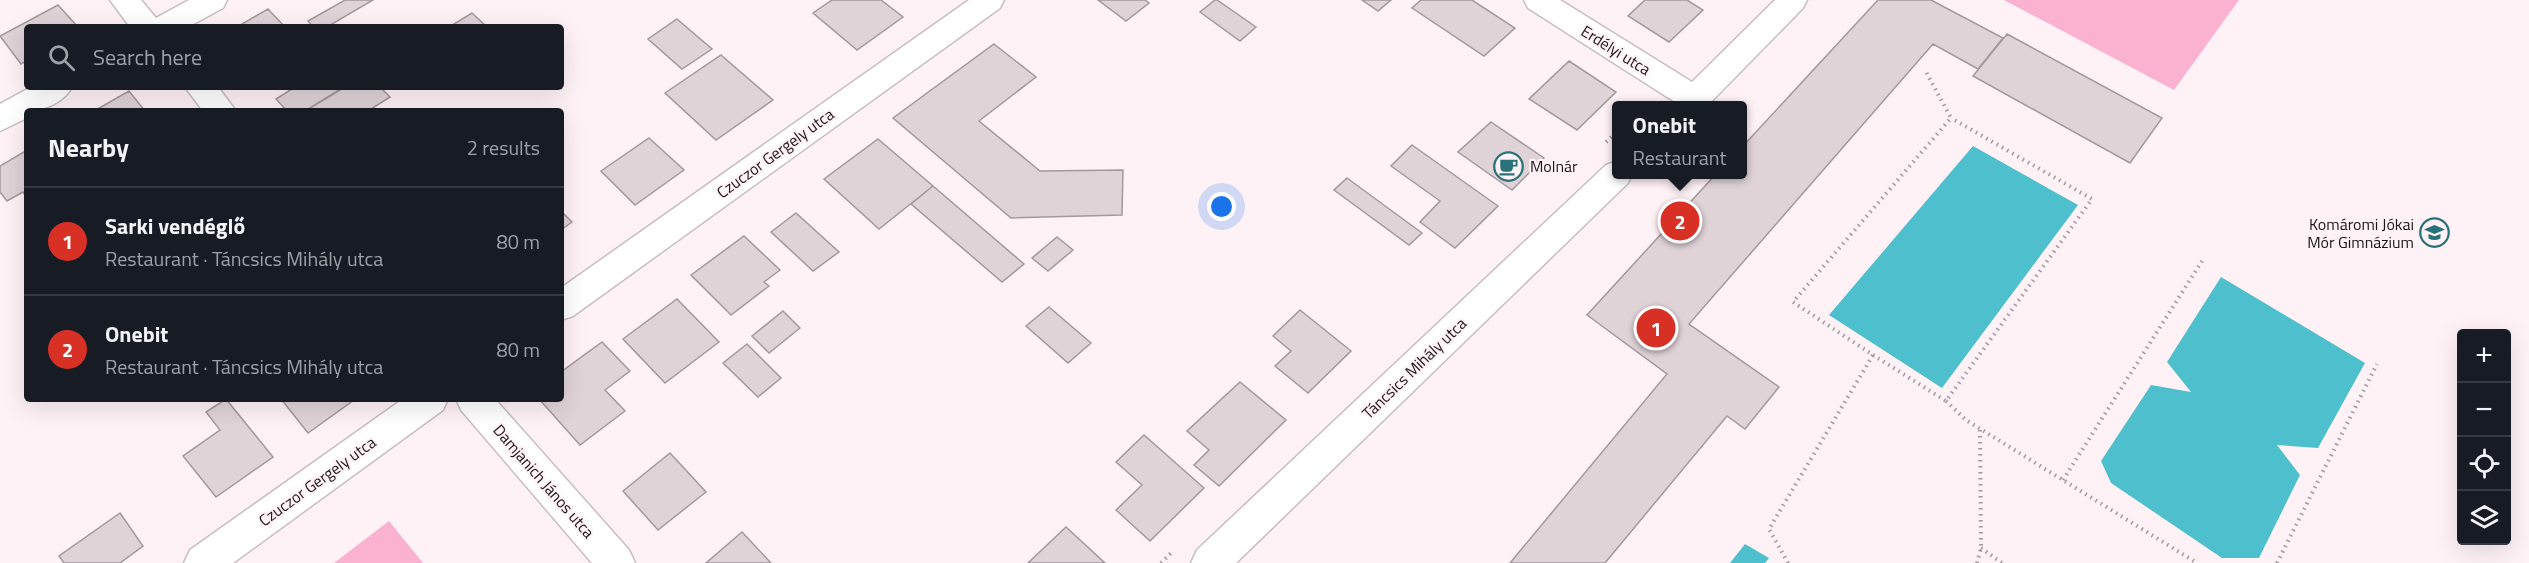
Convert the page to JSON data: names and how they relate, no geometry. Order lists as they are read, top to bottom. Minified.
{"streets":{"street":["Erdélyi utca","Czuczor Gergely utca","Táncsics Mihály utca","Damjanich János utca"]},"places":{"cafe":["Molnár"],"school or university":["Komáromi Jókai Mór Gimnázium"]},"page":{"search":"Search here","popup":["Onebit","Restaurant"],"heading":["Nearby","2 results"],"list":[{"mark":"1","name":"Sarki vendéglő","note":"Restaurant · Táncsics Mihály utca","value":"80 m"},{"mark":"2","name":"Onebit","note":"Restaurant · Táncsics Mihály utca","value":"80 m"}],"pins":["2","1"],"map_buttons":["+","−"]}}
